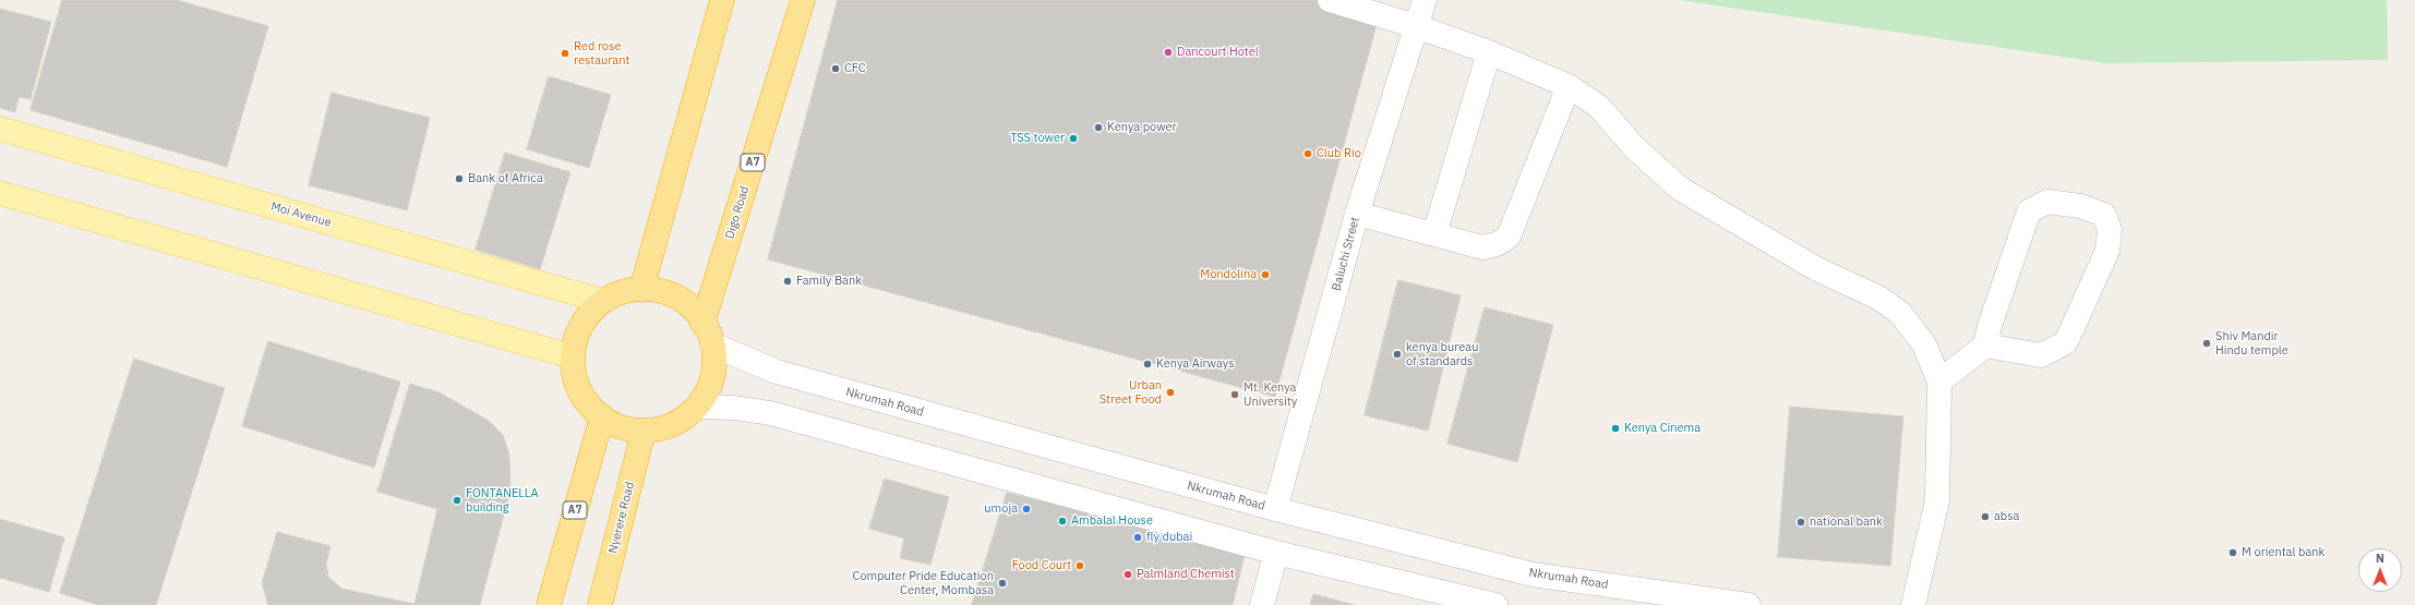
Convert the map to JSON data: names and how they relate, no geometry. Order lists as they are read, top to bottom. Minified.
{"streets":{"highway":["A7","Digo Road","Nyerere Road"],"main road":["Moi Avenue"],"street":["Baluchi Street","Nkrumah Road"]},"crossings":[["A7","Digo Road"],["A7","Moi Avenue"],["A7","Nkrumah Road"],["A7","Nyerere Road"],["Digo Road","Moi Avenue"],["Digo Road","Nkrumah Road"],["Digo Road","Nyerere Road"],["Moi Avenue","Nkrumah Road"],["Moi Avenue","Nyerere Road"],["Baluchi Street","Nkrumah Road"],["Nkrumah Road","Nyerere Road"]],"places":["Dancourt Hotel","Red rose restaurant","CFC","Kenya power","TSS tower","Club Rio","Bank of Africa","Mondolina","Family Bank","Shiv Mandir Hindu temple","kenya bureau of standards","Kenya Airways","Urban Street Food","Mt. Kenya University","Kenya Cinema","FONTANELLA building","umoja","absa","Ambalal House","national bank","fly dubai","M oriental bank","Food Court","Palmland Chemist","Computer Pride Education Center, Mombasa"],"north":"top"}
